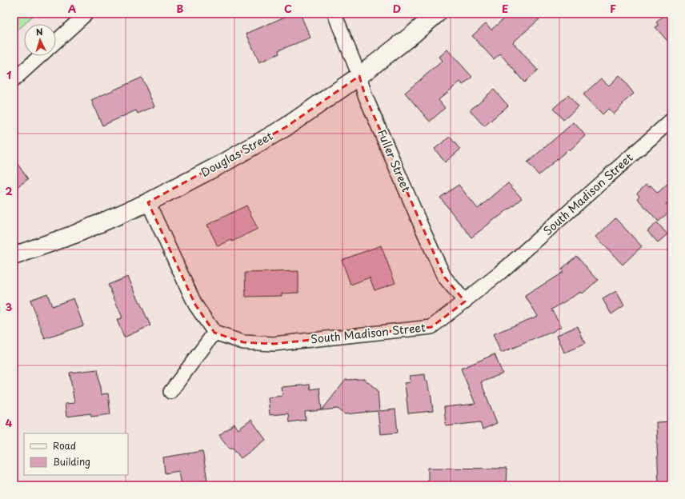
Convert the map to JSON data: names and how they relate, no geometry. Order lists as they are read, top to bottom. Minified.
{"streets":{"street":["Douglas Street","Fuller Street","South Madison Street"]},"crossings":[["Douglas Street","Fuller Street"],["Fuller Street","South Madison Street"]],"legend":["Road","Building"],"north":"top","grid":{"columns":["A","B","C","D","E","F"],"rows":["1","2","3","4"]}}
